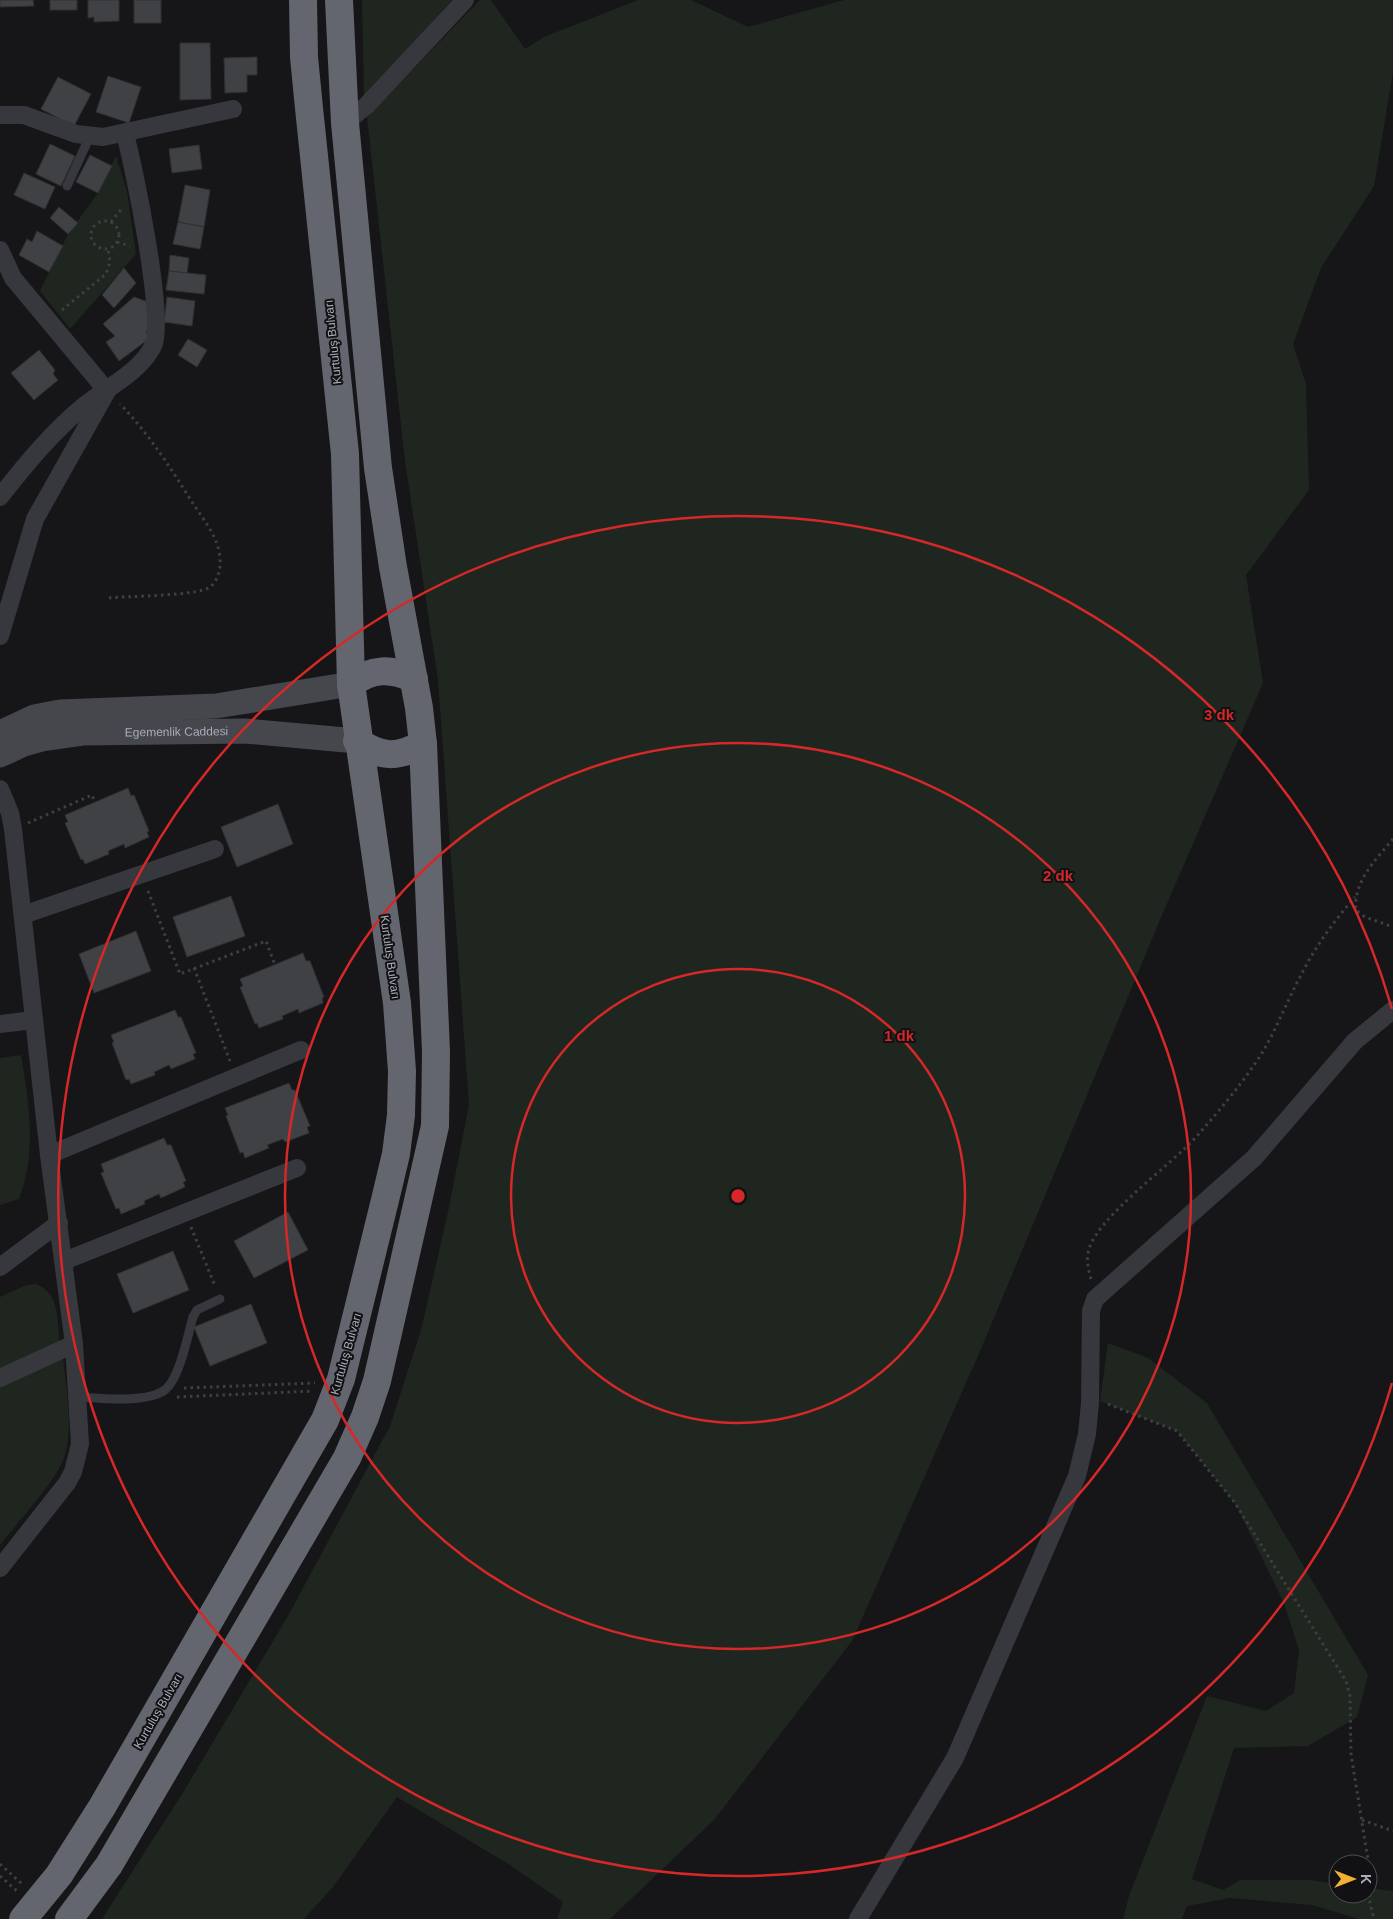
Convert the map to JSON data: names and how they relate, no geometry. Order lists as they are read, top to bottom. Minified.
{"streets":{"highway":["Kurtuluş Bulvarı"],"main road":["Egemenlik Caddesi"]},"crossings":[["Kurtuluş Bulvarı","Egemenlik Caddesi"]],"north":"right","rings":["3 dk","2 dk","1 dk"]}
